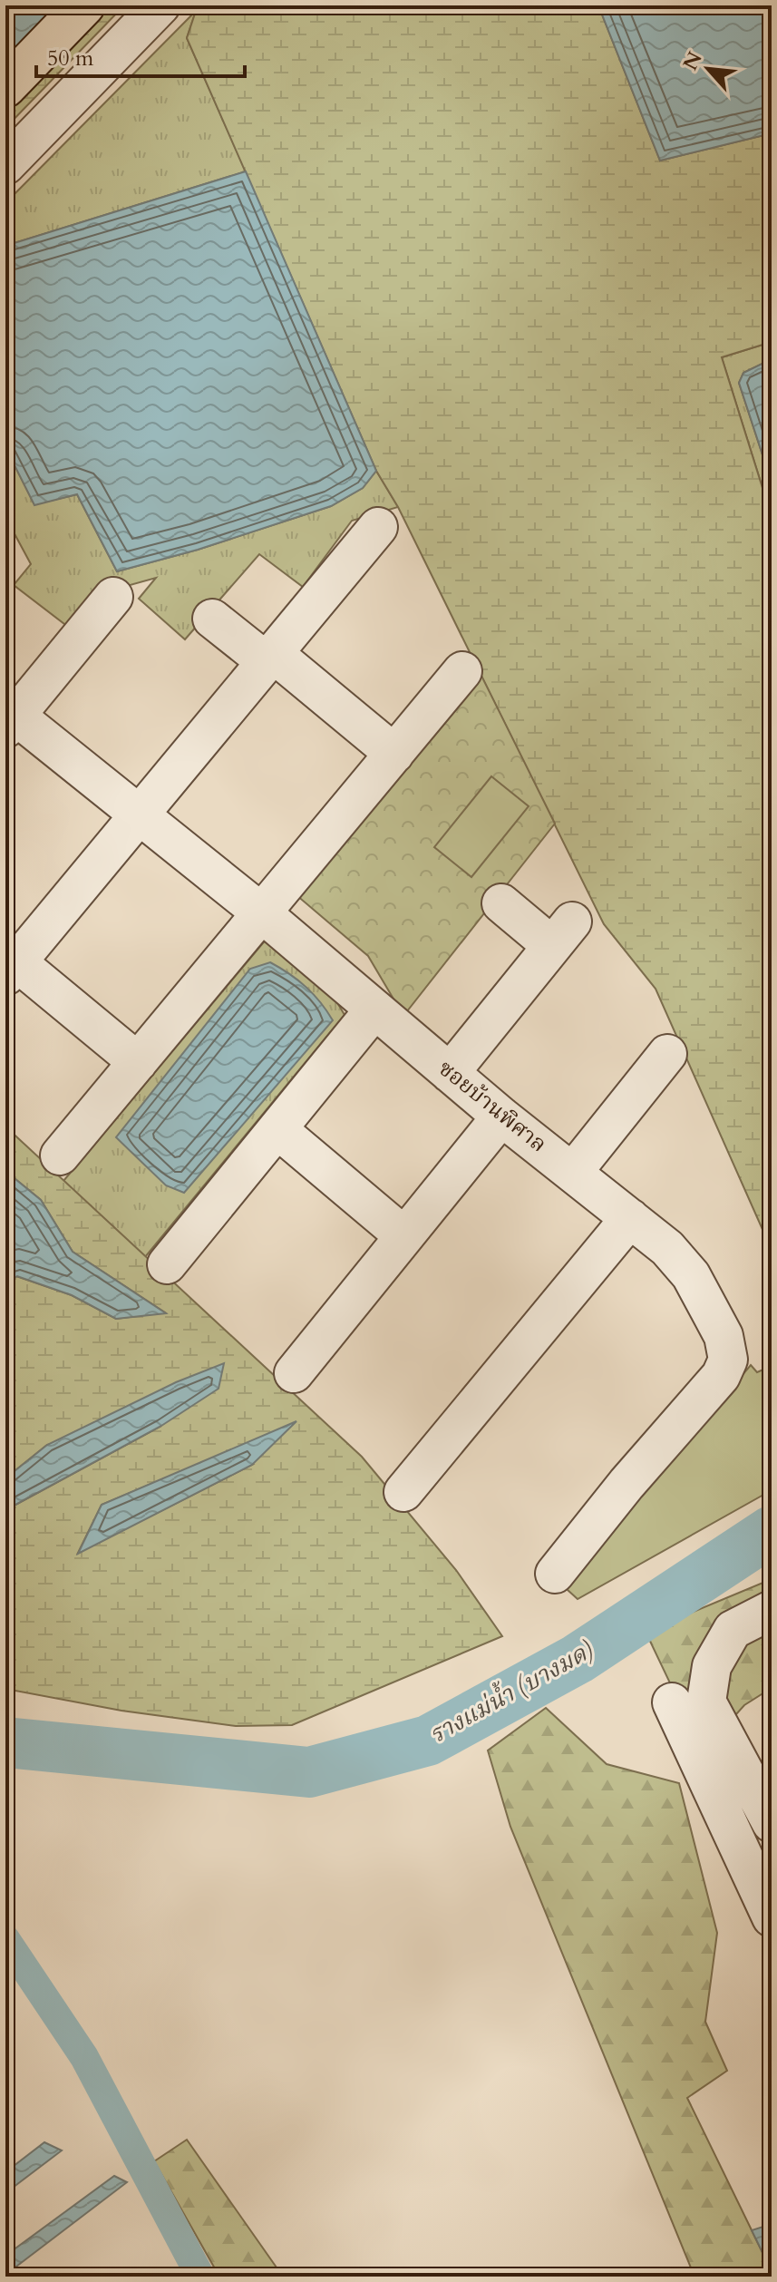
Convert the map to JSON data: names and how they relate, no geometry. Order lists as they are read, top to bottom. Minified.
{"streets":{"street":["ซอยบ้านพิศาล"]},"water":["รางแม่น้ำ (บางมด)"],"scale_bar":"50 m","north":"top left"}
